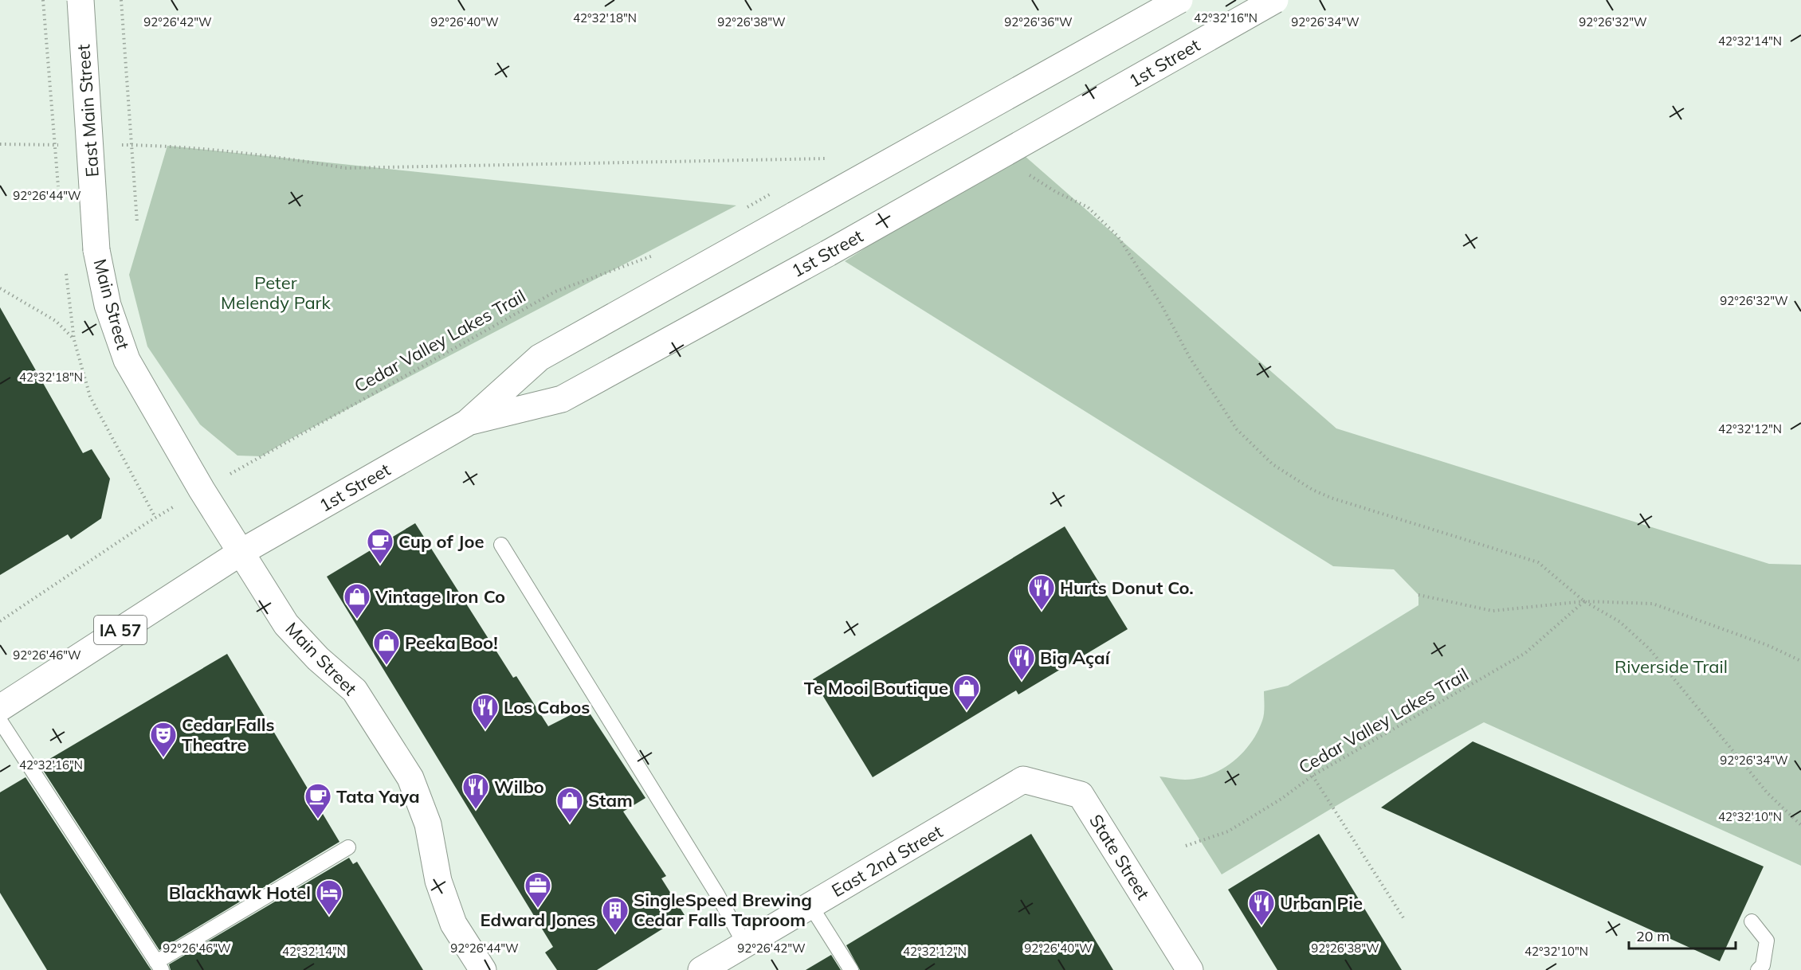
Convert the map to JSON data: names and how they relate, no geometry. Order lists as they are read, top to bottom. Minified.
{"streets":{"main road":["1st Street","East Main Street","Main Street","IA 57","State Street","East 2nd Street"],"path":["Cedar Valley Lakes Trail"]},"crossings":[["1st Street","Main Street"],["1st Street","IA 57"],["East Main Street","Main Street"],["Main Street","Cedar Valley Lakes Trail"],["Main Street","IA 57"],["State Street","East 2nd Street"]],"parks":["Peter Melendy Park","Riverside Trail"],"places":{"cafe":["Cup of Joe","Tata Yaya"],"restaurant":["Hurts Donut Co.","Big Açaí","Los Cabos","Wilbo","Urban Pie"],"shop":["Vintage Iron Co","Peeka Boo!","Te Mooi Boutique","Stam"],"theatre":["Cedar Falls Theatre"],"office":["Edward Jones"],"hotel":["Blackhawk Hotel"],"building":["SingleSpeed Brewing Cedar Falls Taproom"]},"scale_bar":"20 m","coordinates":["42°32'16\"N","42°32'18\"N","92°26'42\"W","92°26'40\"W","92°26'38\"W","92°26'36\"W","92°26'32\"W","92°26'34\"W","42°32'14\"N","92°26'44\"W","42°32'12\"N","92°26'46\"W","42°32'10\"N"]}
